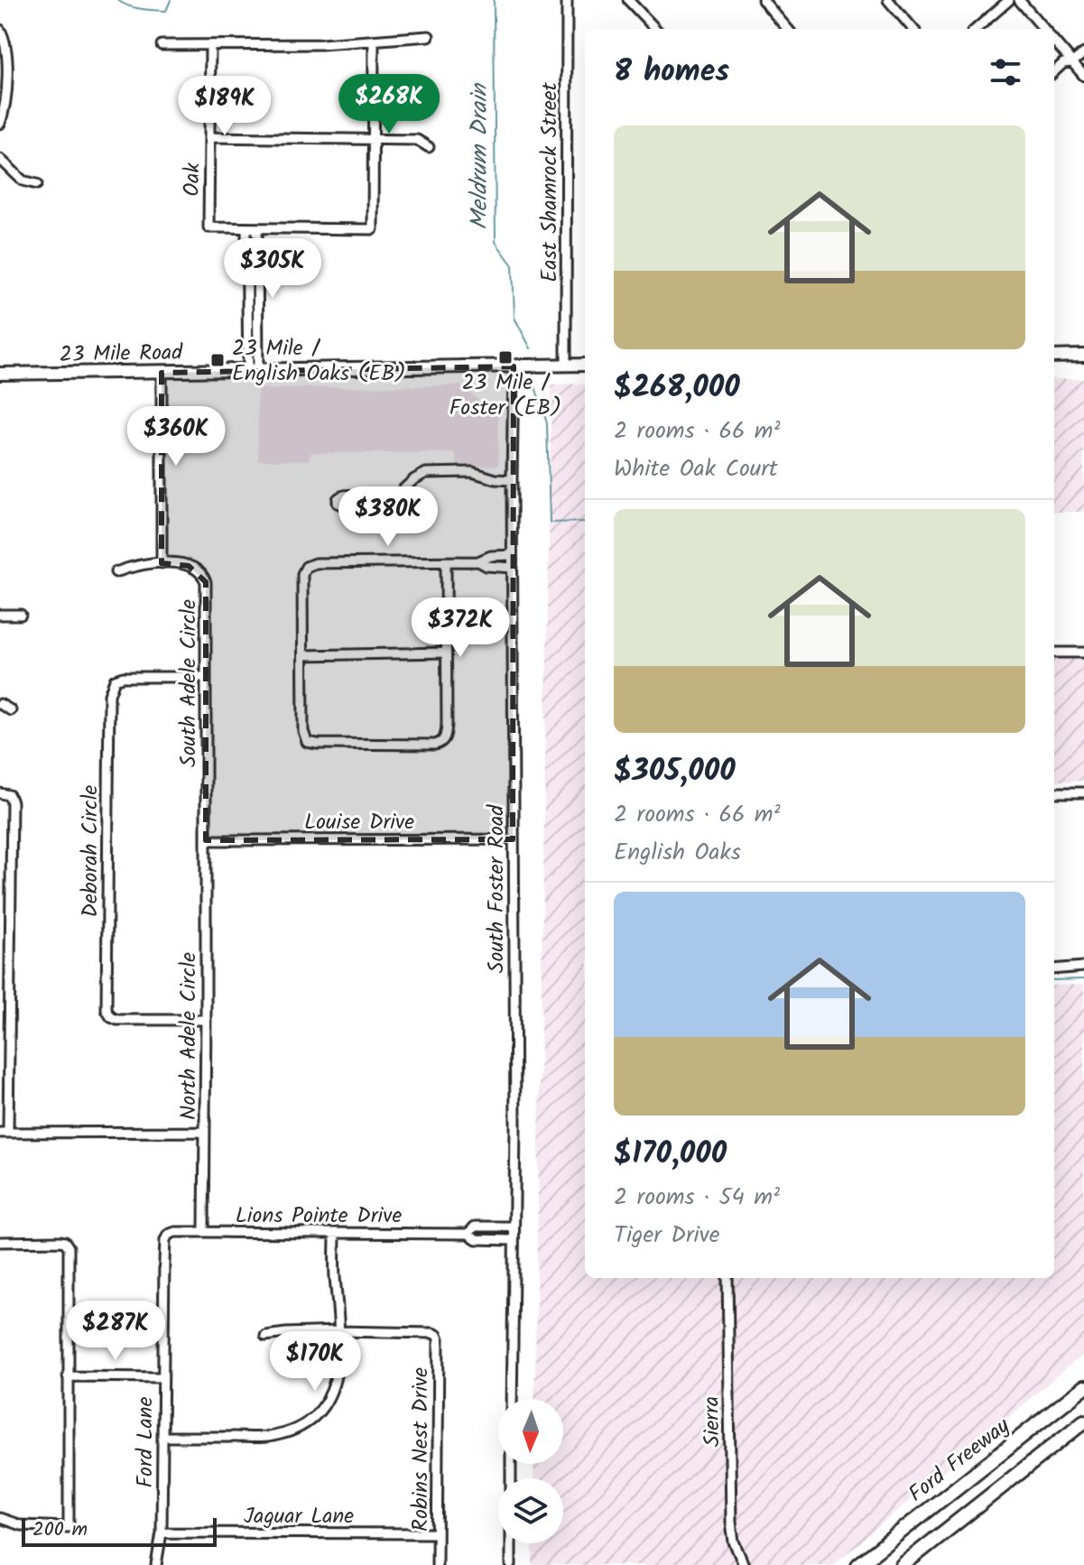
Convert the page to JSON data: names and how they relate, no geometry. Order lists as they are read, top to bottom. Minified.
{"streets":{"highway":["Ford Freeway"],"main road":["23 Mile Road"],"street":["Oak","East Shamrock Street","South Adele Circle","Louise Drive","Deborah Circle","South Foster Road","North Adele Circle","Lions Pointe Drive","Sierra","Ford Lane","Robins Nest Drive","Jaguar Lane"]},"crossings":[["East Shamrock Street","23 Mile Road"],["23 Mile Road","South Foster Road"],["South Adele Circle","Louise Drive"],["South Adele Circle","Deborah Circle"],["South Adele Circle","North Adele Circle"],["Louise Drive","South Foster Road"],["Louise Drive","North Adele Circle"],["Deborah Circle","North Adele Circle"],["North Adele Circle","Lions Pointe Drive"],["Lions Pointe Drive","Ford Lane"],["Ford Lane","Jaguar Lane"],["Robins Nest Drive","Jaguar Lane"]],"water":["Meldrum Drain"],"places":{"transit":["23 Mile / Foster (EB)","23 Mile / English Oaks (EB)"]},"scale_bar":"200 m","north":"bottom","page":{"heading":"8 homes","price":["$268K","$189K","$305K","$360K","$380K","$372K","$287K","$170K"],"list":[{"name":"$268,000","note":"2 rooms · 66 m² · White Oak Court"},{"name":"$305,000","note":"2 rooms · 66 m² · English Oaks"},{"name":"$170,000","note":"2 rooms · 54 m² · Tiger Drive"}],"scale":"200 m"}}
